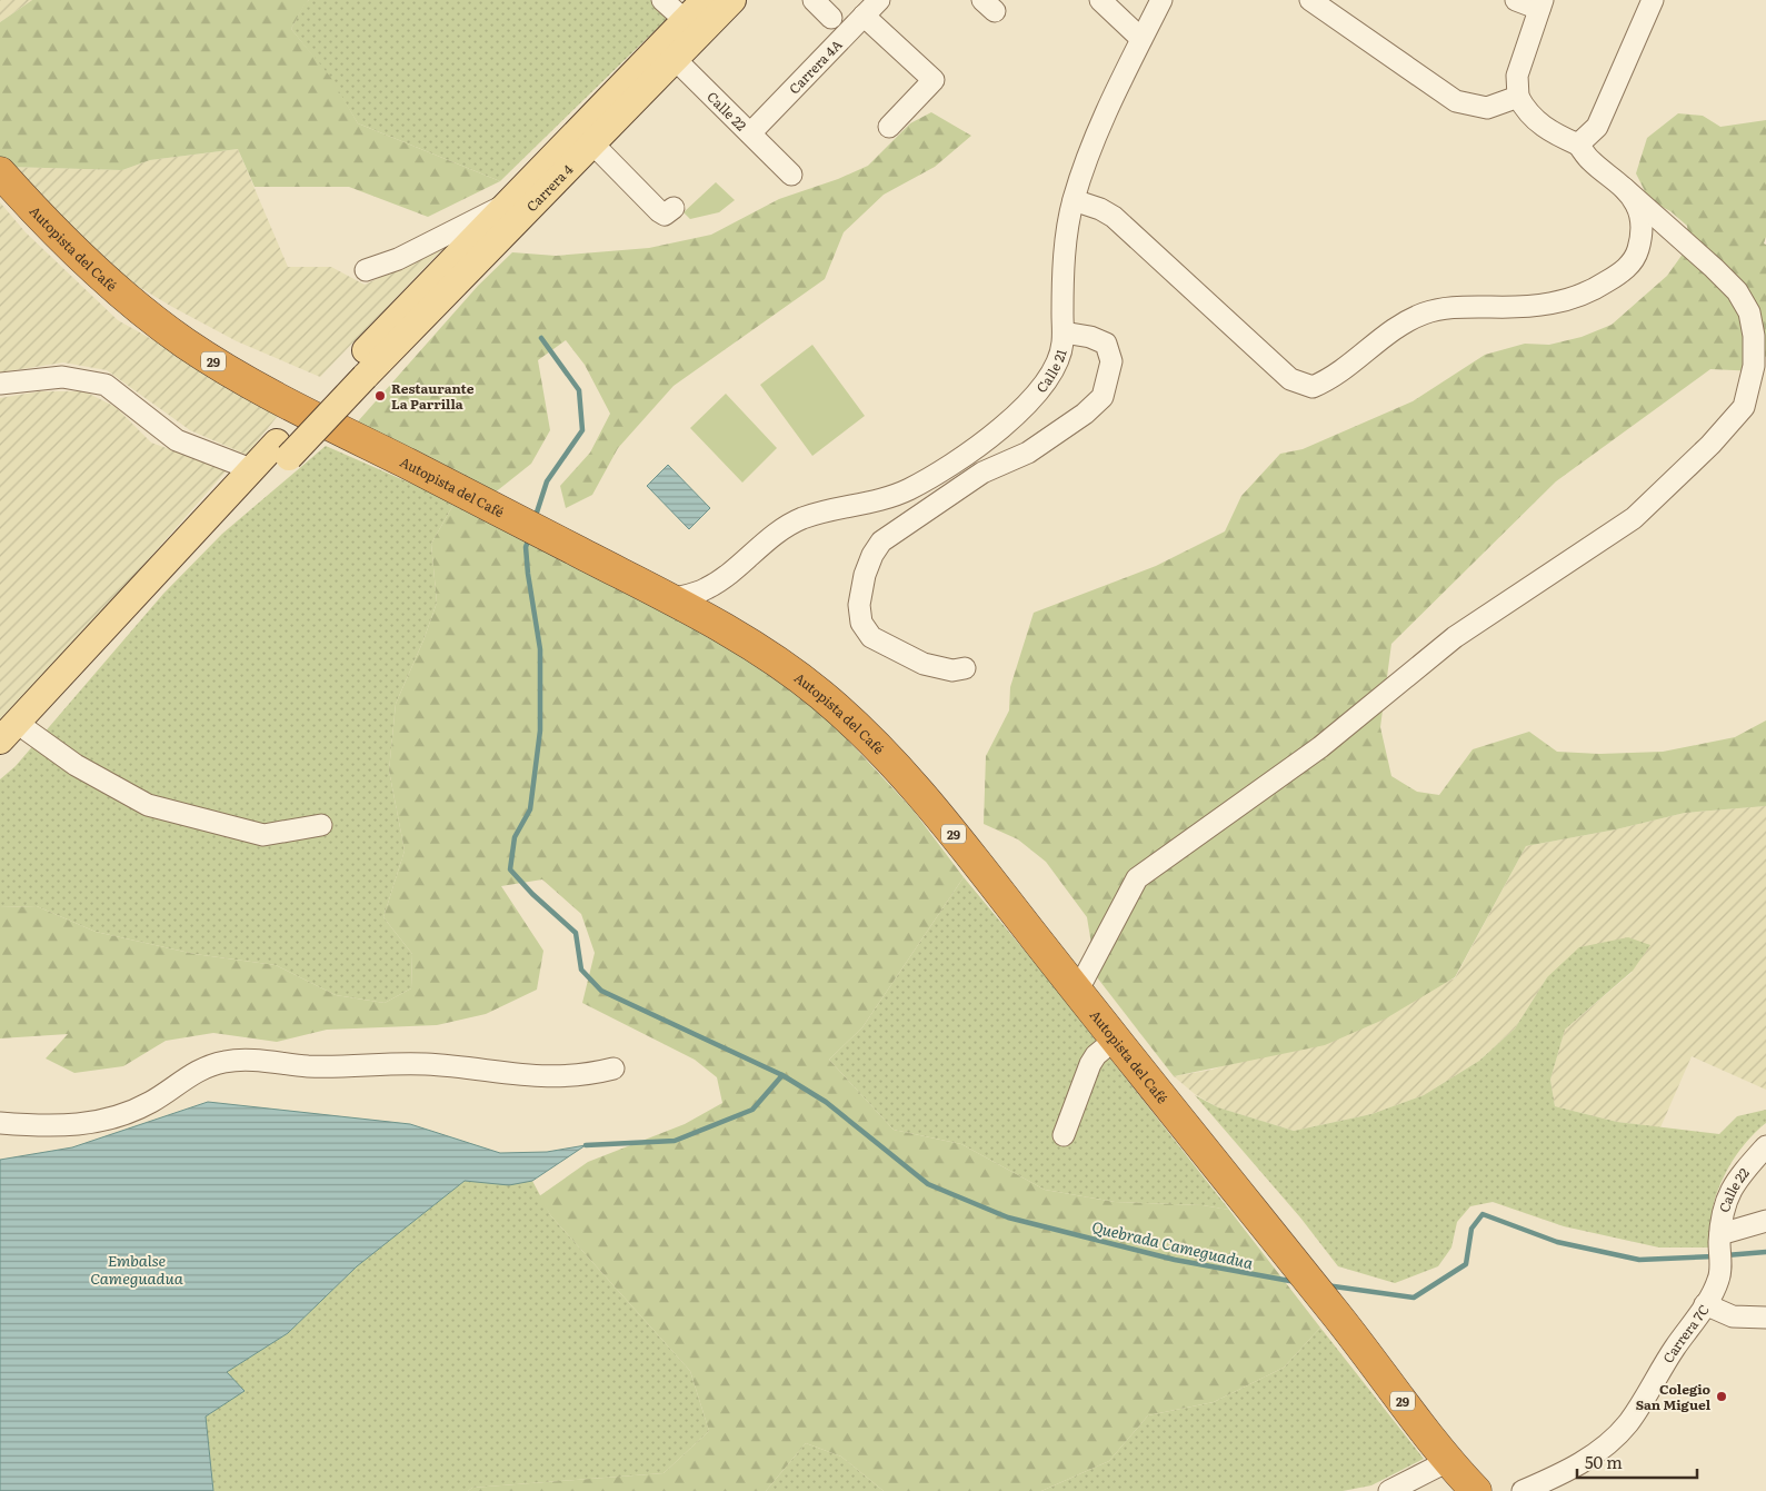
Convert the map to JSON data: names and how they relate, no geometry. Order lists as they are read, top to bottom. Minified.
{"streets":{"highway":["Autopista del Café","29"],"main road":["Carrera 4"],"street":["Carrera 4A","Calle 22","Calle 21","Carrera 7C"]},"crossings":[["Carrera 4A","Calle 22"],["Calle 22","Carrera 4"],["Calle 22","Carrera 7C"],["Autopista del Café","Calle 21"]],"water":["Quebrada Cameguadua","Embalse Cameguadua"],"places":["Restaurante La Parrilla","Colegio San Miguel"],"scale_bar":"50 m"}
